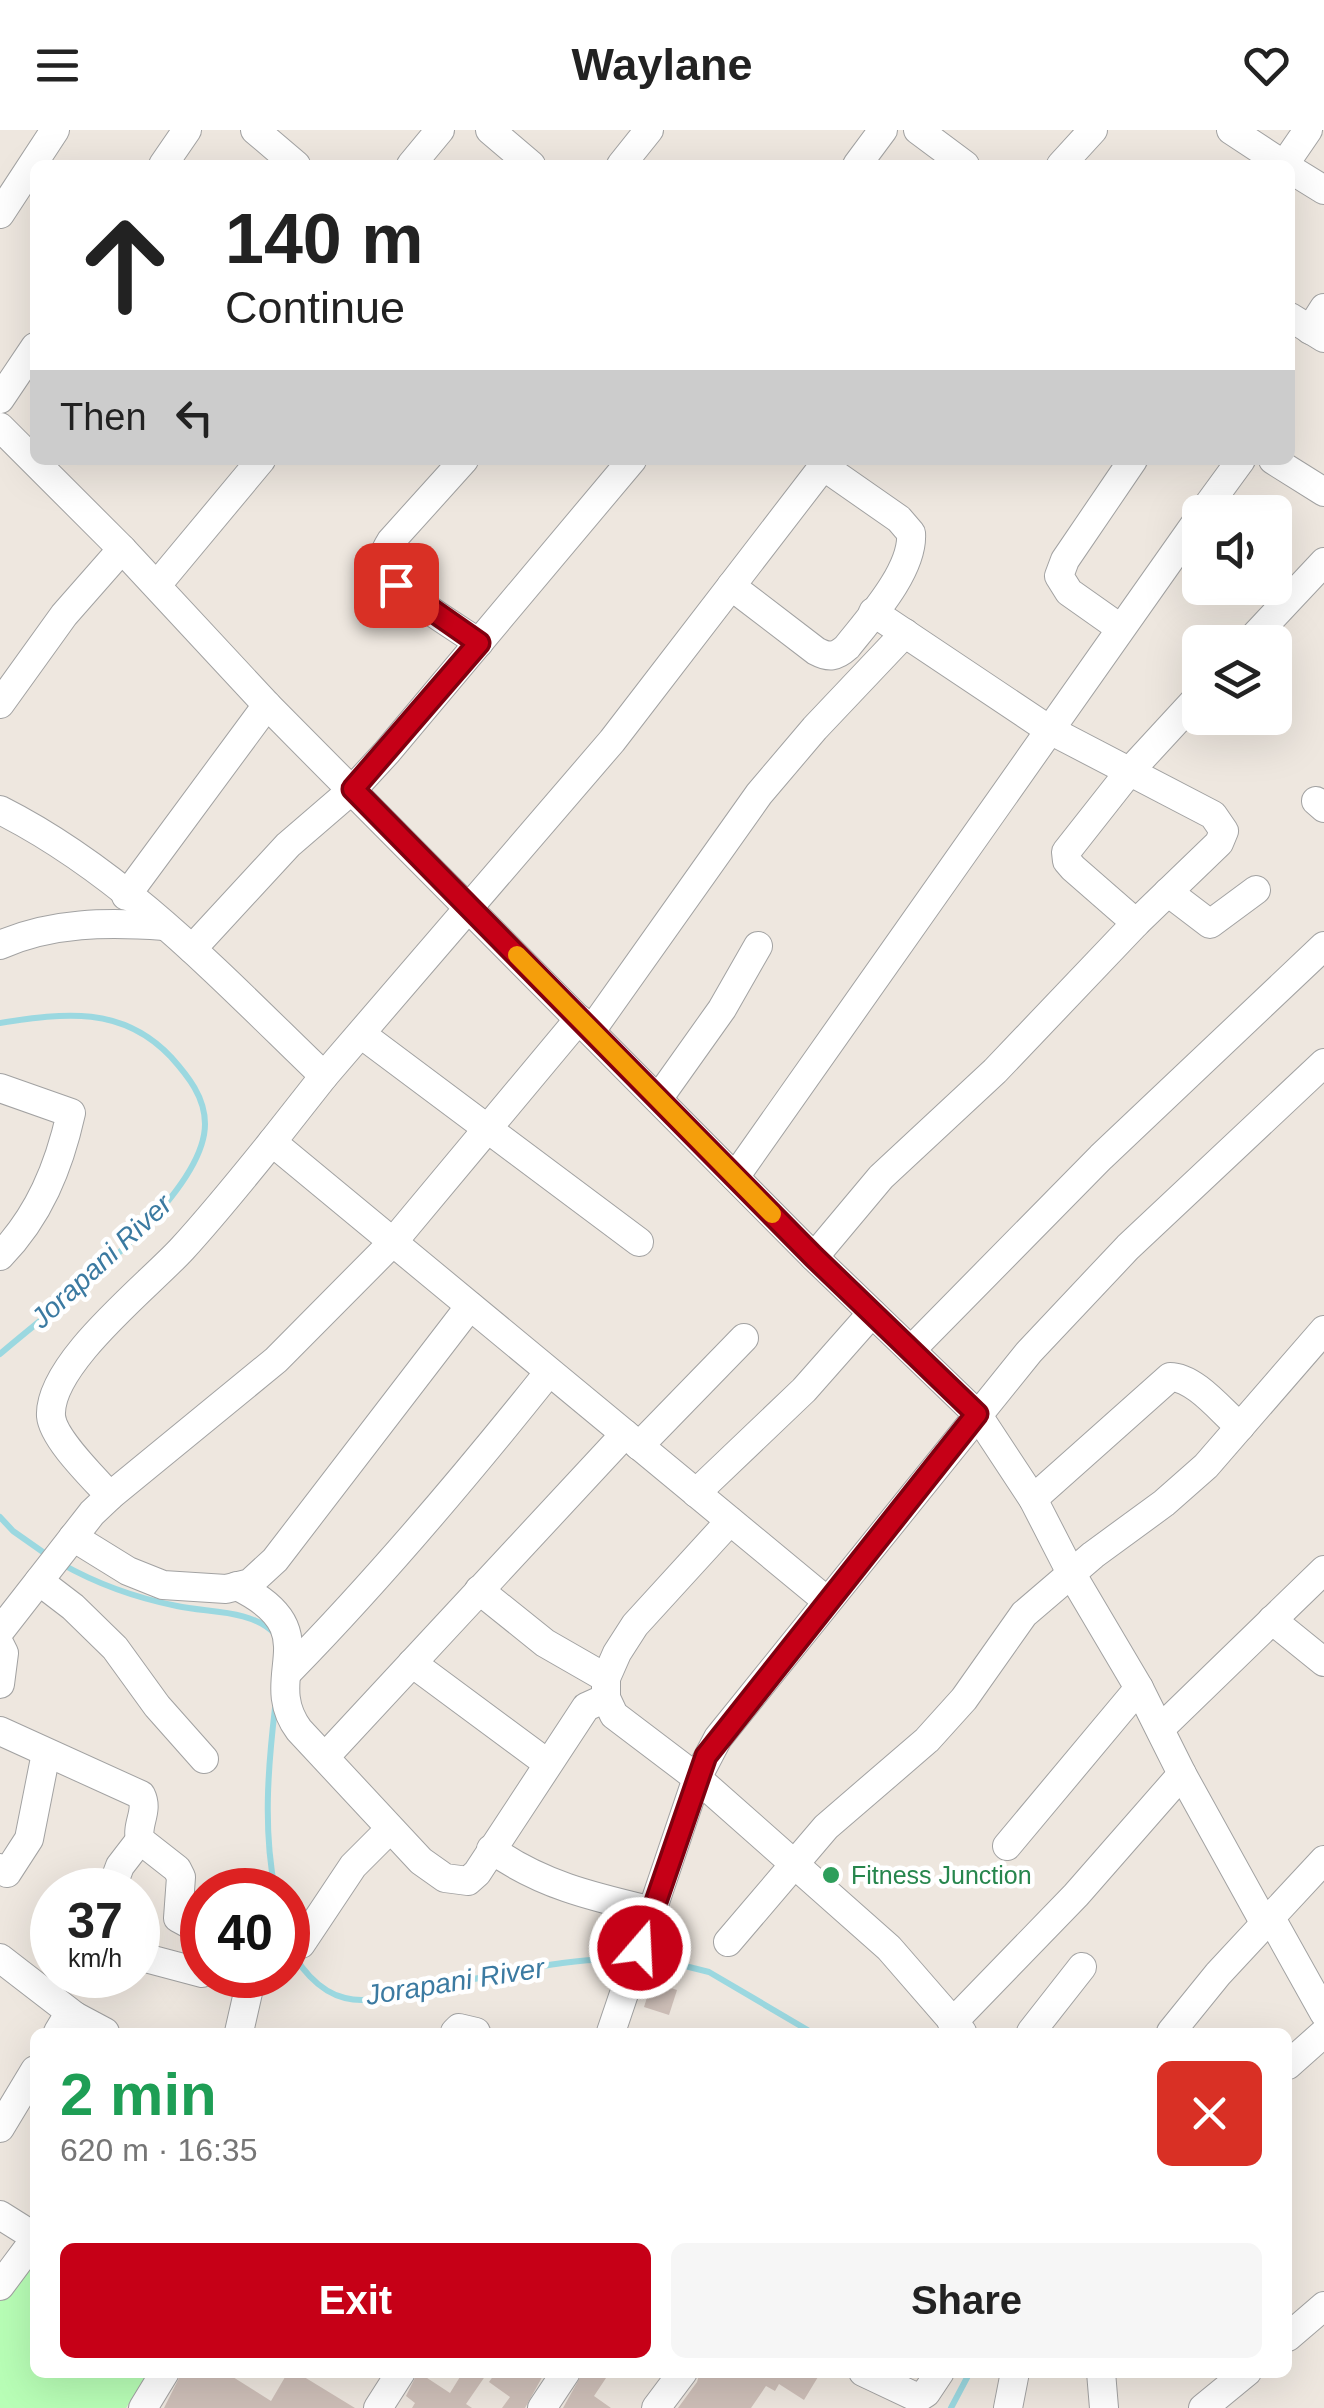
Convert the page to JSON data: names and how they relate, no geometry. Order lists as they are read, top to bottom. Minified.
{"water":["Jorapani River"],"places":["Fitness Junction"],"page":{"header":"Waylane","turn":["140 m","Continue"],"then":"Then","speed":"37 km/h","limit":"40","heading":["2 min","620 m · 16:35"],"buttons":["Exit","Share"]}}
